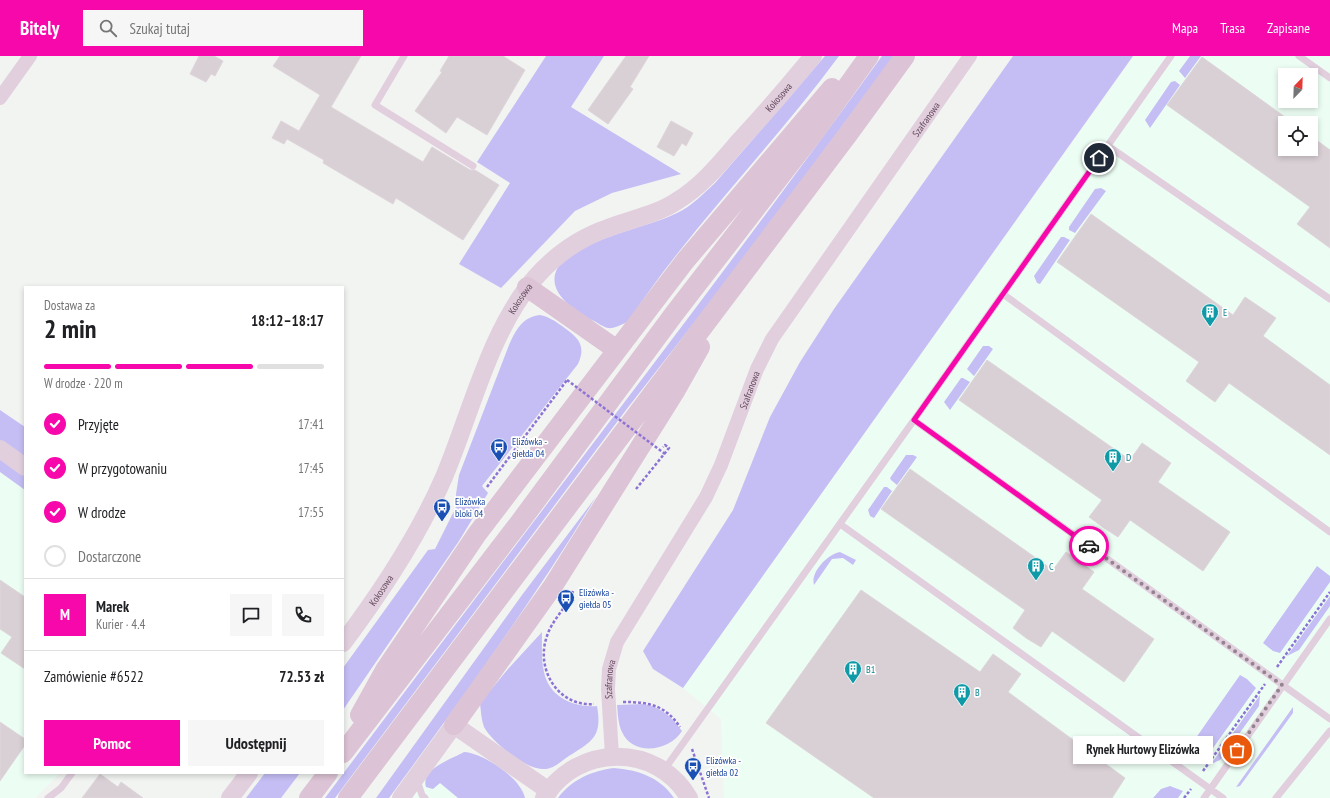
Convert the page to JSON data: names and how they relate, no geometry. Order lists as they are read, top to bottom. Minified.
{"streets":{"street":["Kokosowa","Szafranowa"]},"places":{"building":["E","D","C","B1","B"],"bus stop":["Elizówka - giełda 04","Elizówka bloki 04","Elizówka - giełda 05","Elizówka - giełda 02"],"other":["Rynek Hurtowy Elizówka"]},"north":"top right","page":{"header":"Bitely","search":"Szukaj tutaj","nav":["Mapa","Trasa","Zapisane"],"heading":["2 min","Dostawa za","18:12–18:17"],"panel":["Marek","Kurier · 4.4","Zamówienie #6522","72.53 zł"],"bar":"W drodze · 220 m","list":[["Przyjęte","17:41"],["W przygotowaniu","17:45"],["W drodze","17:55"],"Dostarczone"],"round":"M","buttons":["Pomoc","Udostępnij"],"bubble":"Rynek Hurtowy Elizówka"}}
